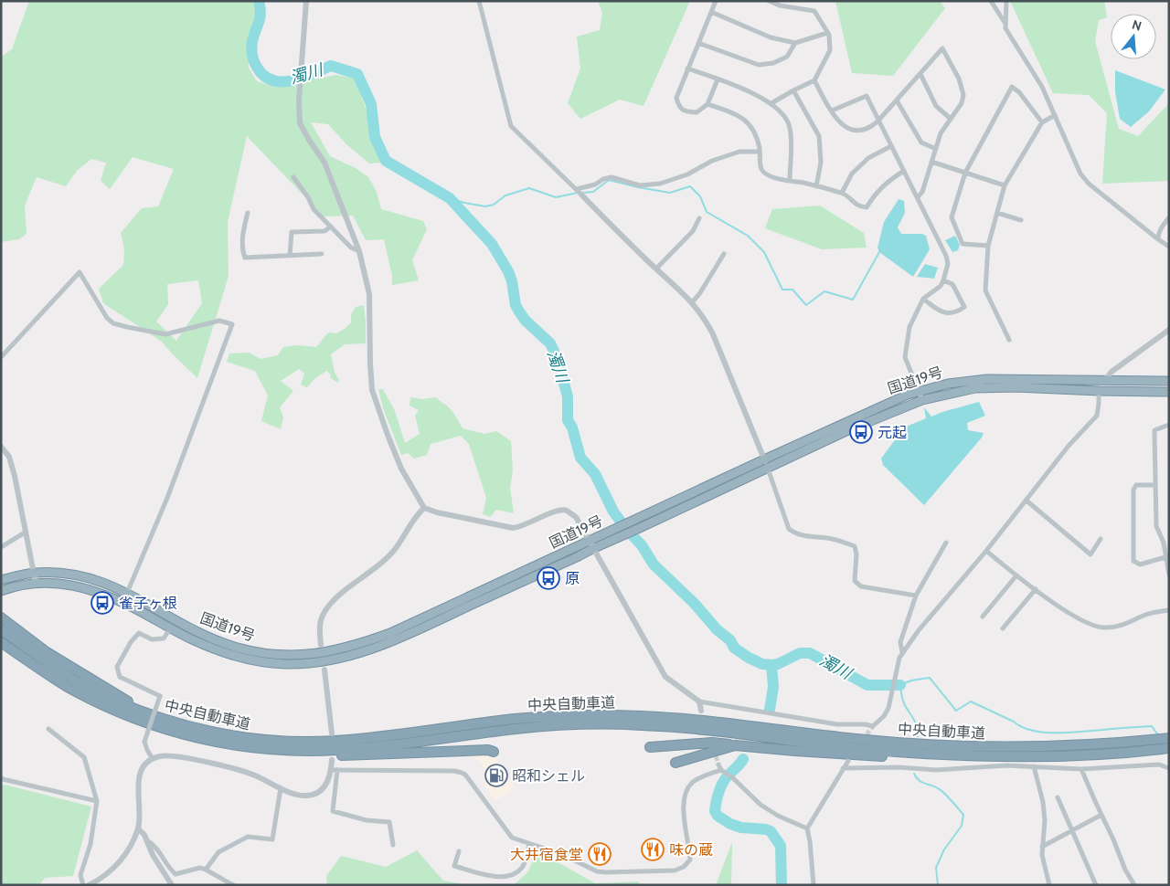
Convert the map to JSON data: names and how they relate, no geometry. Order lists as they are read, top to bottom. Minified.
{"streets":{"highway":["国道19号","中央自動車道"]},"water":["濁川"],"places":{"bus stop":["元起","原","雀子ヶ根"],"fuel station":["昭和シェル"],"restaurant":["味の蔵","大井宿食堂"]},"north":"top"}
